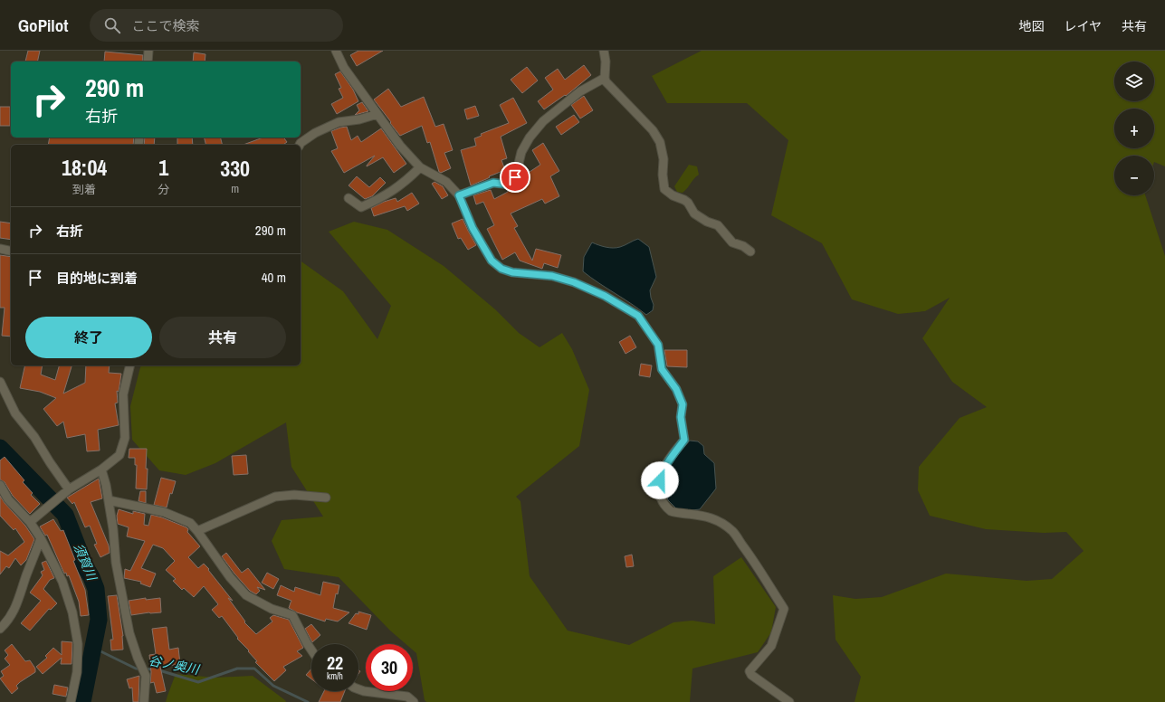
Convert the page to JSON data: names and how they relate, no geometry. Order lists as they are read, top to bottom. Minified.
{"water":["須賀川","谷ノ奥川"],"page":{"header":"GoPilot","search":"ここで検索","nav":["地図","レイヤ","共有"],"map_buttons":["+","−"],"turn":["290 m","右折"],"eta":["18:04","到着","1","分","330","m"],"list":[{"name":"右折","value":"290 m"},{"name":"目的地に到着","value":"40 m"}],"buttons":["終了","共有"],"speed":"22 km/h","limit":"30"}}
